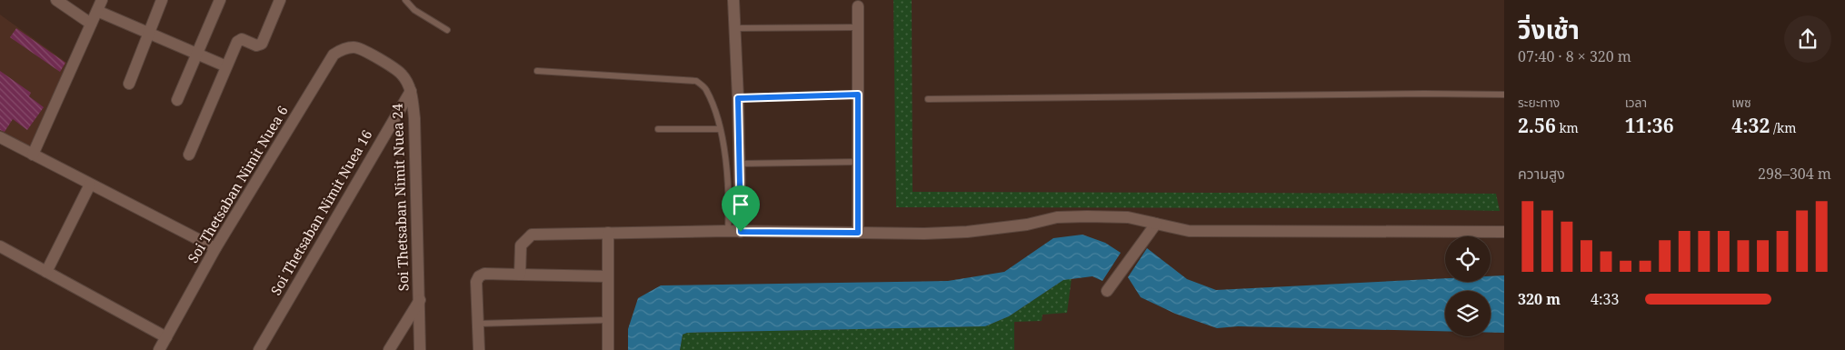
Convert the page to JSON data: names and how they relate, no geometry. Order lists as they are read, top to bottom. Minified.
{"streets":{"street":["Soi Thetsaban Nimit Nuea 6","Soi Thetsaban Nimit Nuea 24","Soi Thetsaban Nimit Nuea 16"]},"crossings":[["Soi Thetsaban Nimit Nuea 6","Soi Thetsaban Nimit Nuea 24"],["Soi Thetsaban Nimit Nuea 24","Soi Thetsaban Nimit Nuea 16"]],"page":{"heading":["วิ่งเช้า","07:40 · 8 × 320 m"],"stats":[["ระยะทาง","2.56 km"],["เวลา","11:36"],["เพซ","4:32 /km"]],"chart":["ความสูง","298–304 m"],"list":[{"name":"320 m","note":"4:33"}]}}
